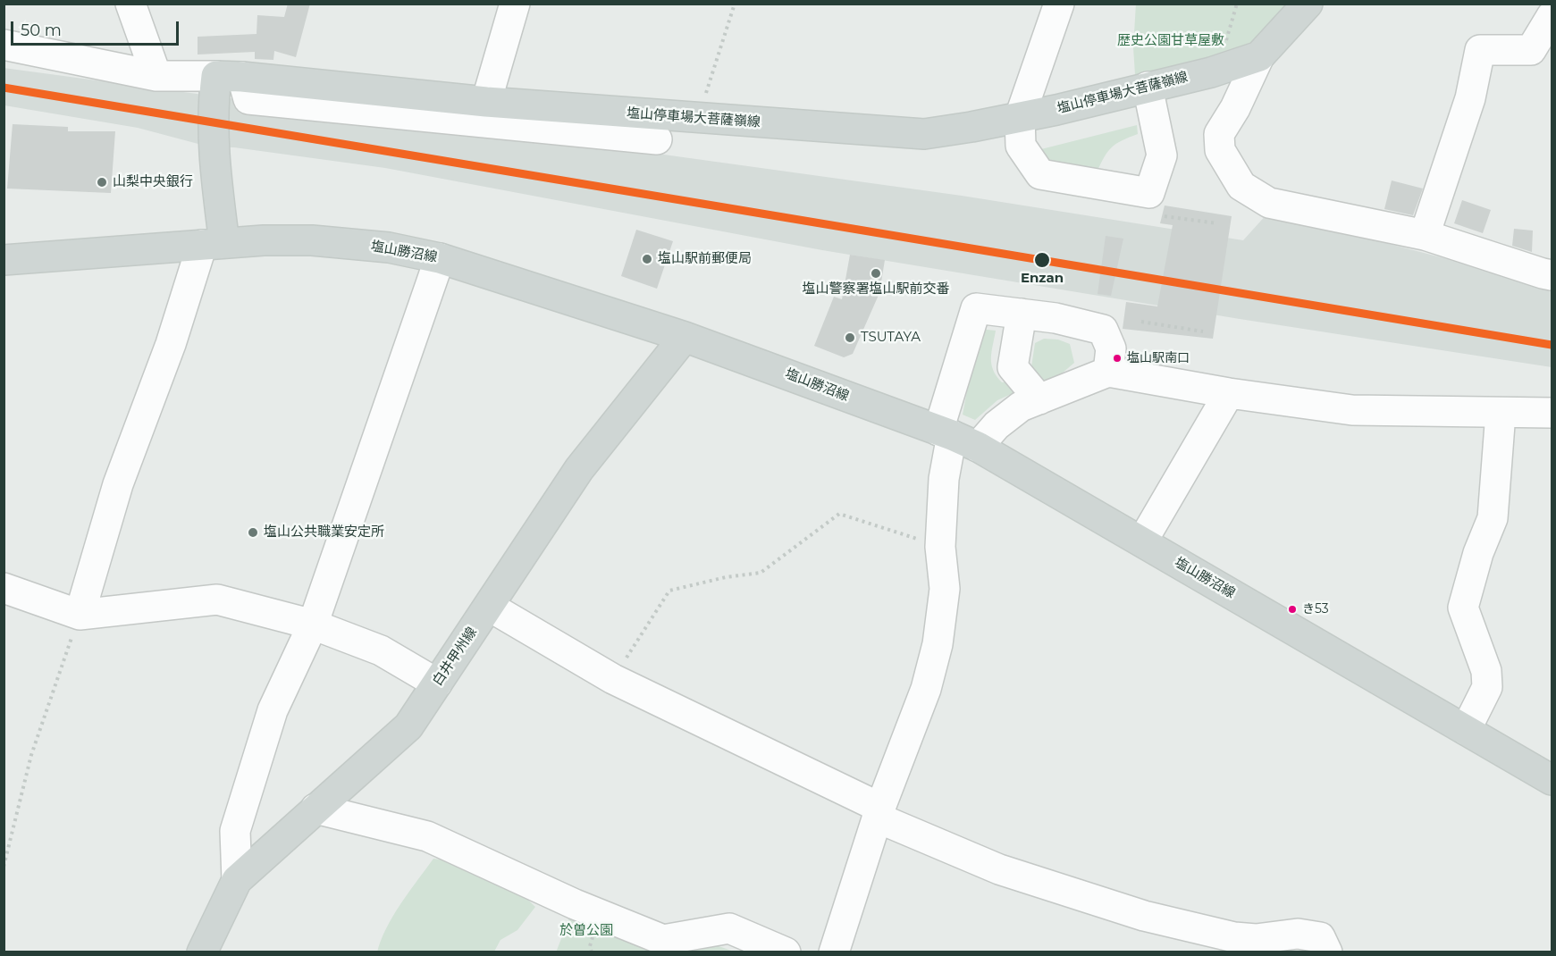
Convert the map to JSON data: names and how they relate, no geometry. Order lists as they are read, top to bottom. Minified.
{"streets":{"main road":["塩山停車場大菩薩嶺線","塩山勝沼線","白井甲州線"]},"crossings":[["塩山勝沼線","白井甲州線"]],"parks":["歴史公園甘草屋敷","於曽公園"],"places":["山梨中央銀行","塩山駅前郵便局","Enzan","塩山警察署塩山駅前交番","TSUTAYA","塩山駅南口","塩山公共職業安定所","き53"],"scale_bar":"50 m"}
